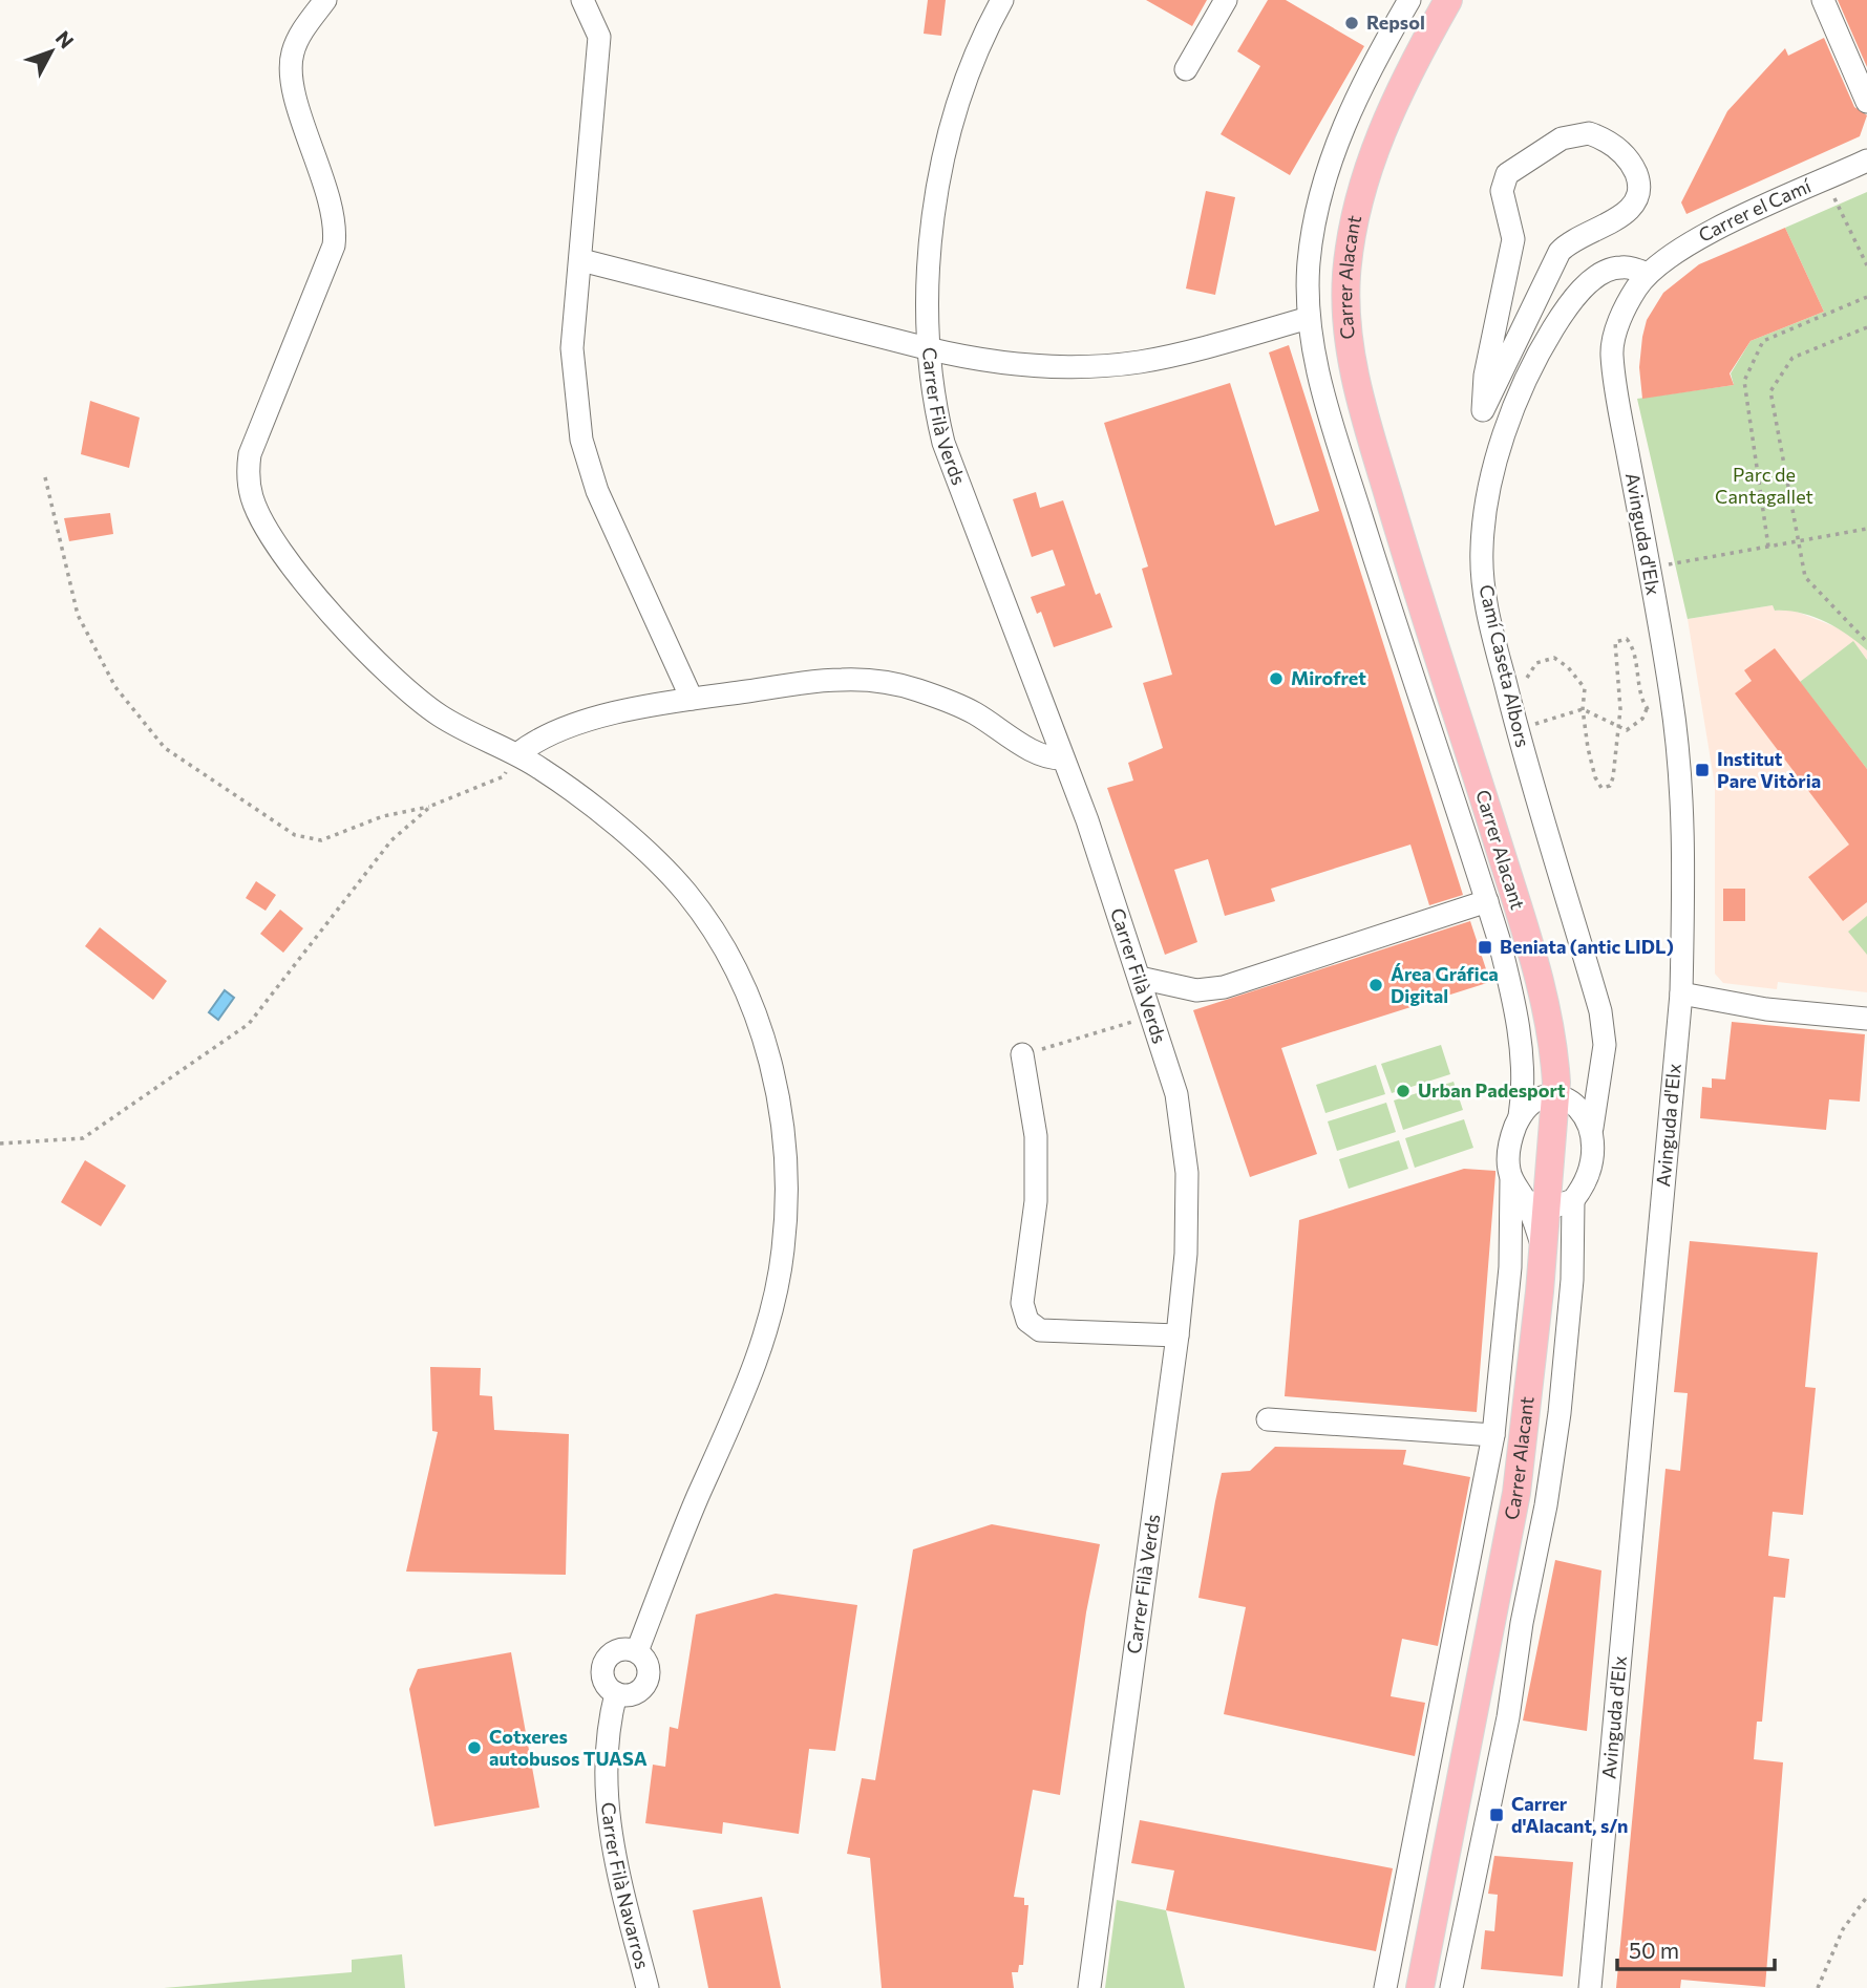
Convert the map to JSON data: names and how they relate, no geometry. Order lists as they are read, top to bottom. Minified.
{"streets":{"main road":["Carrer Alacant"],"street":["Carrer el Camí","Carrer Filà Verds","Avinguda d'Elx","Camí Caseta Albors","Carrer Filà Navarros"]},"crossings":[["Carrer el Camí","Avinguda d'Elx"],["Carrer el Camí","Camí Caseta Albors"],["Carrer Alacant","Camí Caseta Albors"],["Avinguda d'Elx","Camí Caseta Albors"]],"parks":["Parc de Cantagallet"],"places":{"other":["Repsol","Mirofret","Área Gráfica Digital","Urban Padesport","Cotxeres autobusos TUASA"],"transit":["Institut Pare Vitòria","Beniata (antic LIDL)","Carrer d'Alacant, s/n"]},"scale_bar":"50 m","north":"top right"}
